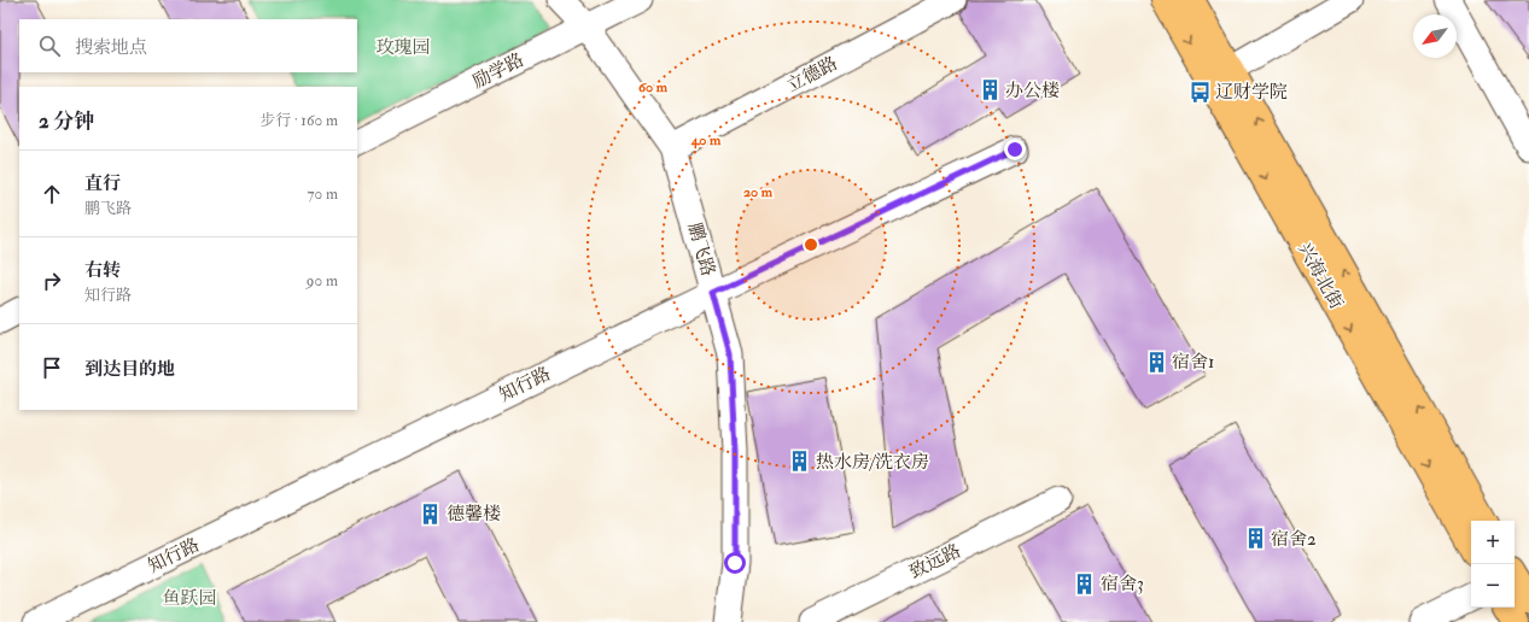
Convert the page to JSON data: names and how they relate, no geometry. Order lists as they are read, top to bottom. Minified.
{"streets":{"main road":["兴海北街"],"street":["励学路","立德路","鹏飞路","知行路","致远路"]},"crossings":[["励学路","鹏飞路"],["立德路","鹏飞路"],["鹏飞路","知行路"]],"parks":["玫瑰园","鱼跃园"],"places":{"building":["办公楼","宿舍1","热水房/洗衣房","德馨楼","宿舍2","宿舍3"],"bus stop":["辽财学院"]},"north":"bottom left","page":{"search":"搜索地点","heading":["2 分钟","步行 · 160 m"],"list":[["直行","鹏飞路","70 m"],["右转","知行路","90 m"],"到达目的地"],"map_buttons":["+","−"]},"rings":["60 m","40 m","20 m"]}
